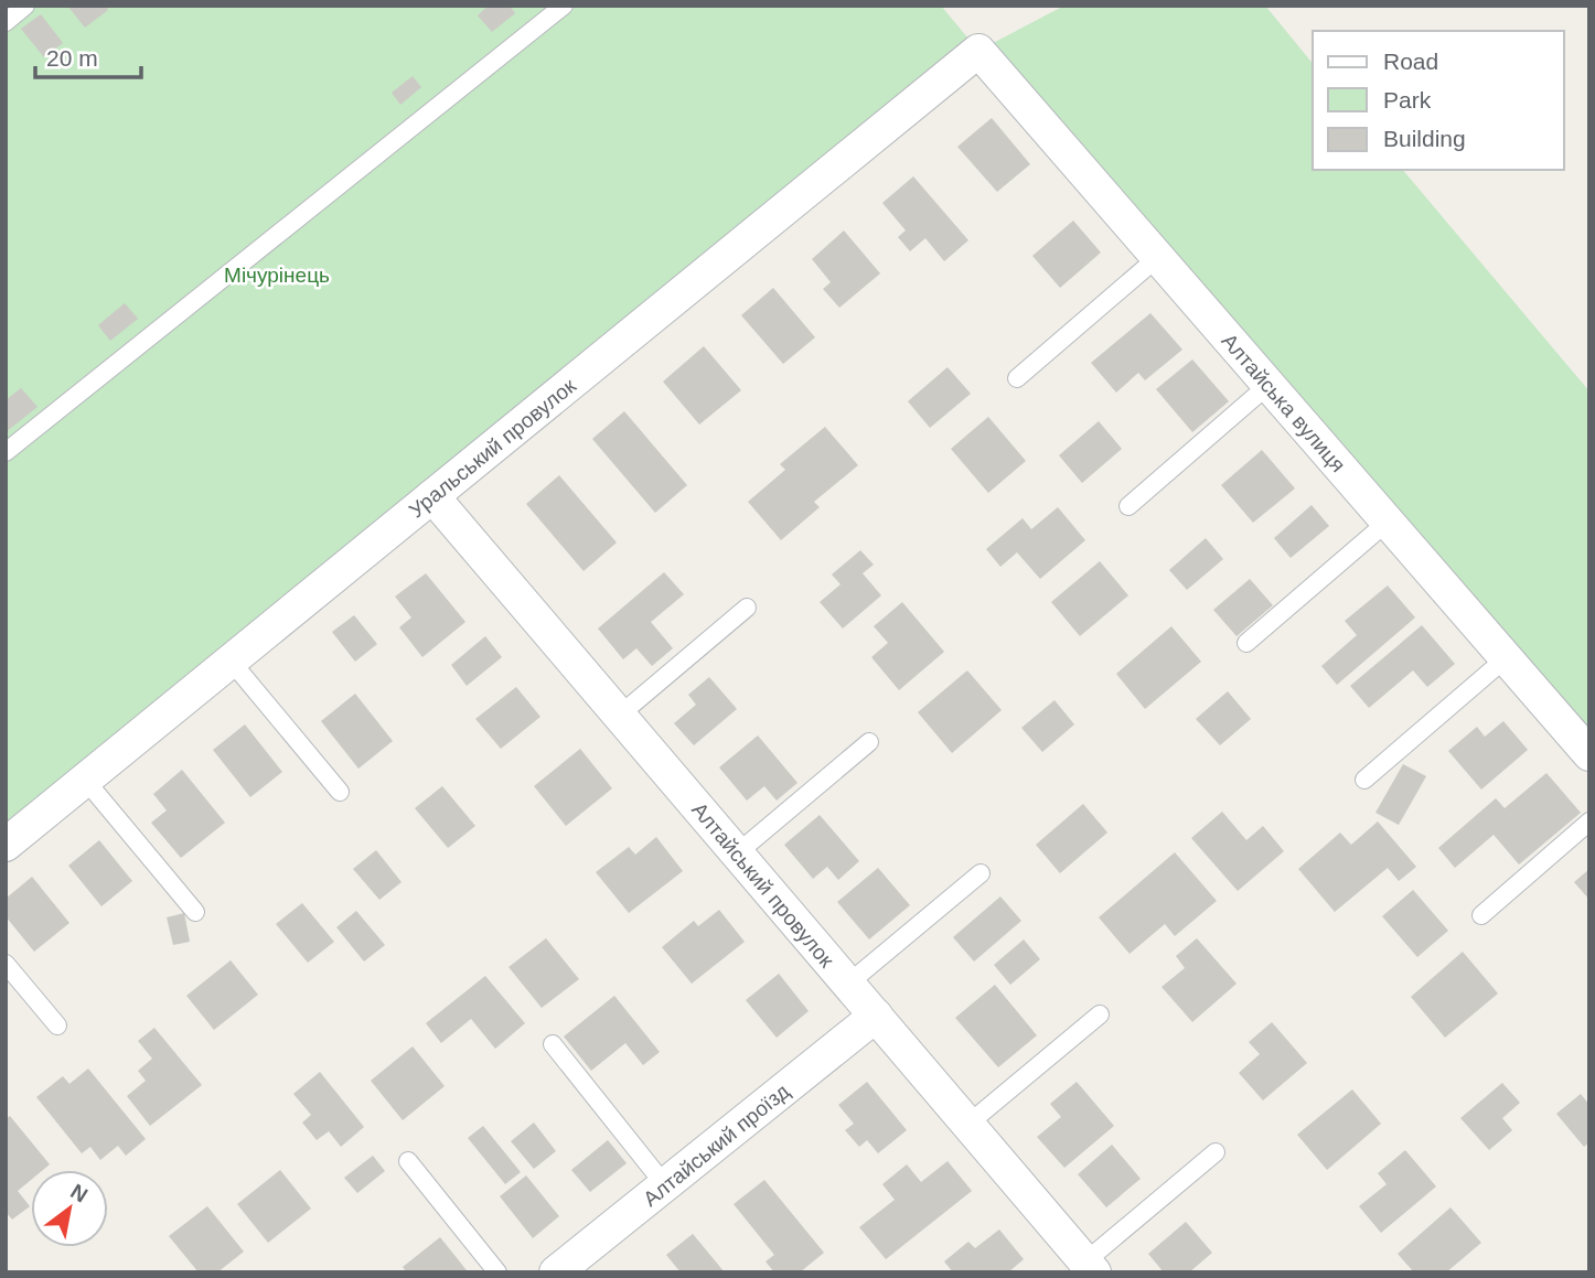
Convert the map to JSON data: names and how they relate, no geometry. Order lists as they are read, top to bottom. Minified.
{"streets":{"street":["Алтайська вулиця","Уральський провулок","Алтайський провулок","Алтайський проїзд"]},"crossings":[["Алтайська вулиця","Уральський провулок"],["Уральський провулок","Алтайський провулок"],["Алтайський провулок","Алтайський проїзд"]],"parks":["Мічурінець"],"legend":["Road","Park","Building"],"scale_bar":"20 m","north":"top right"}
